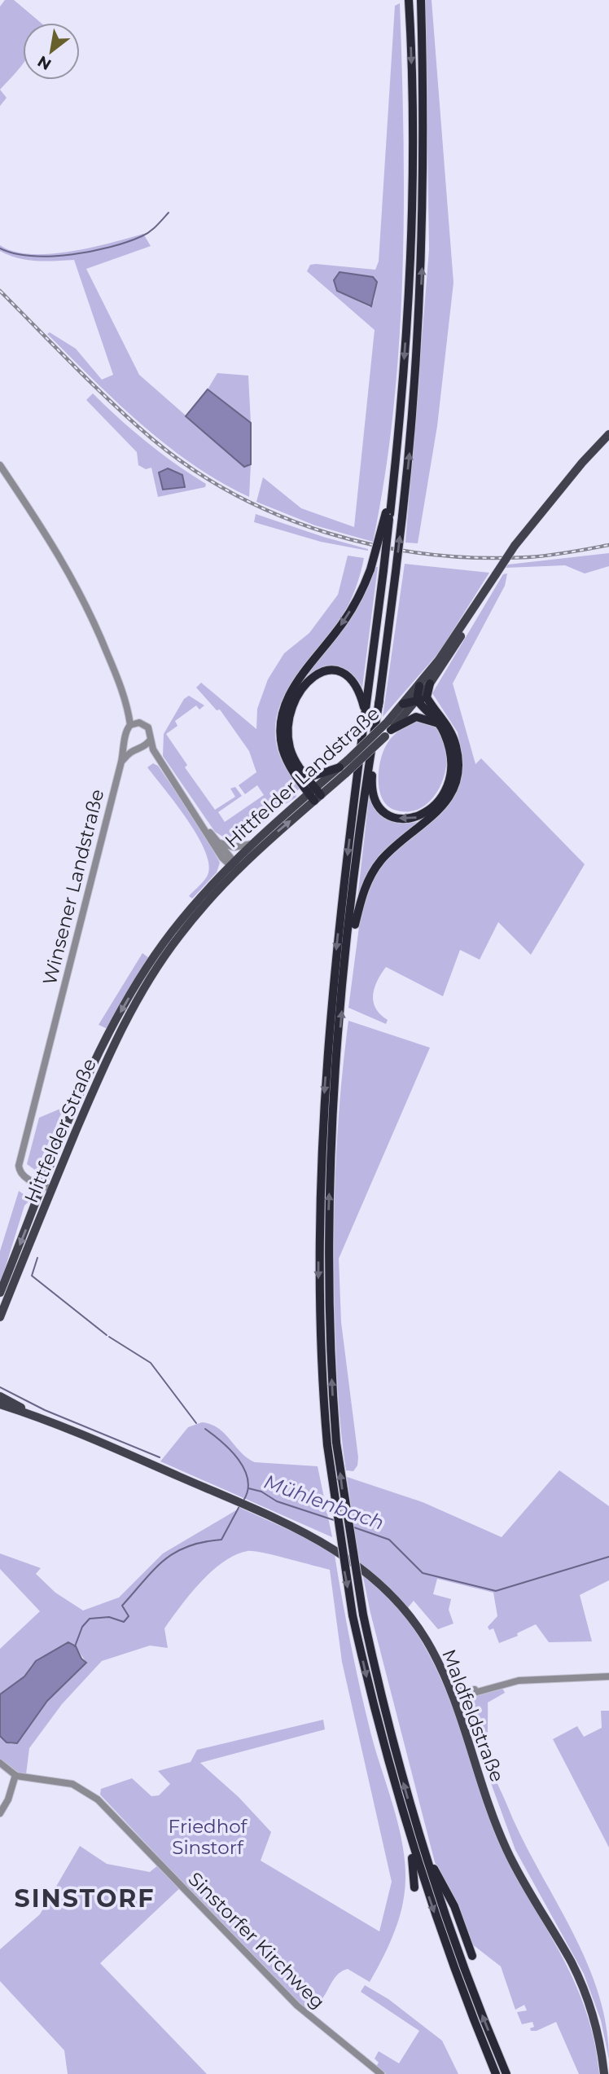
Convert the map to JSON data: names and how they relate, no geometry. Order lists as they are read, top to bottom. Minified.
{"streets":{"main road":["Hittfelder Landstraße","Hittfelder Straße","Maldfeldstraße"],"street":["Winsener Landstraße","Sinstorfer Kirchweg"]},"crossings":[["Hittfelder Landstraße","Winsener Landstraße"],["Hittfelder Landstraße","Hittfelder Straße"],["Winsener Landstraße","Hittfelder Straße"]],"districts":["SINSTORF"],"water":["Mühlenbach"],"parks":["Friedhof Sinstorf"],"north":"bottom left"}
